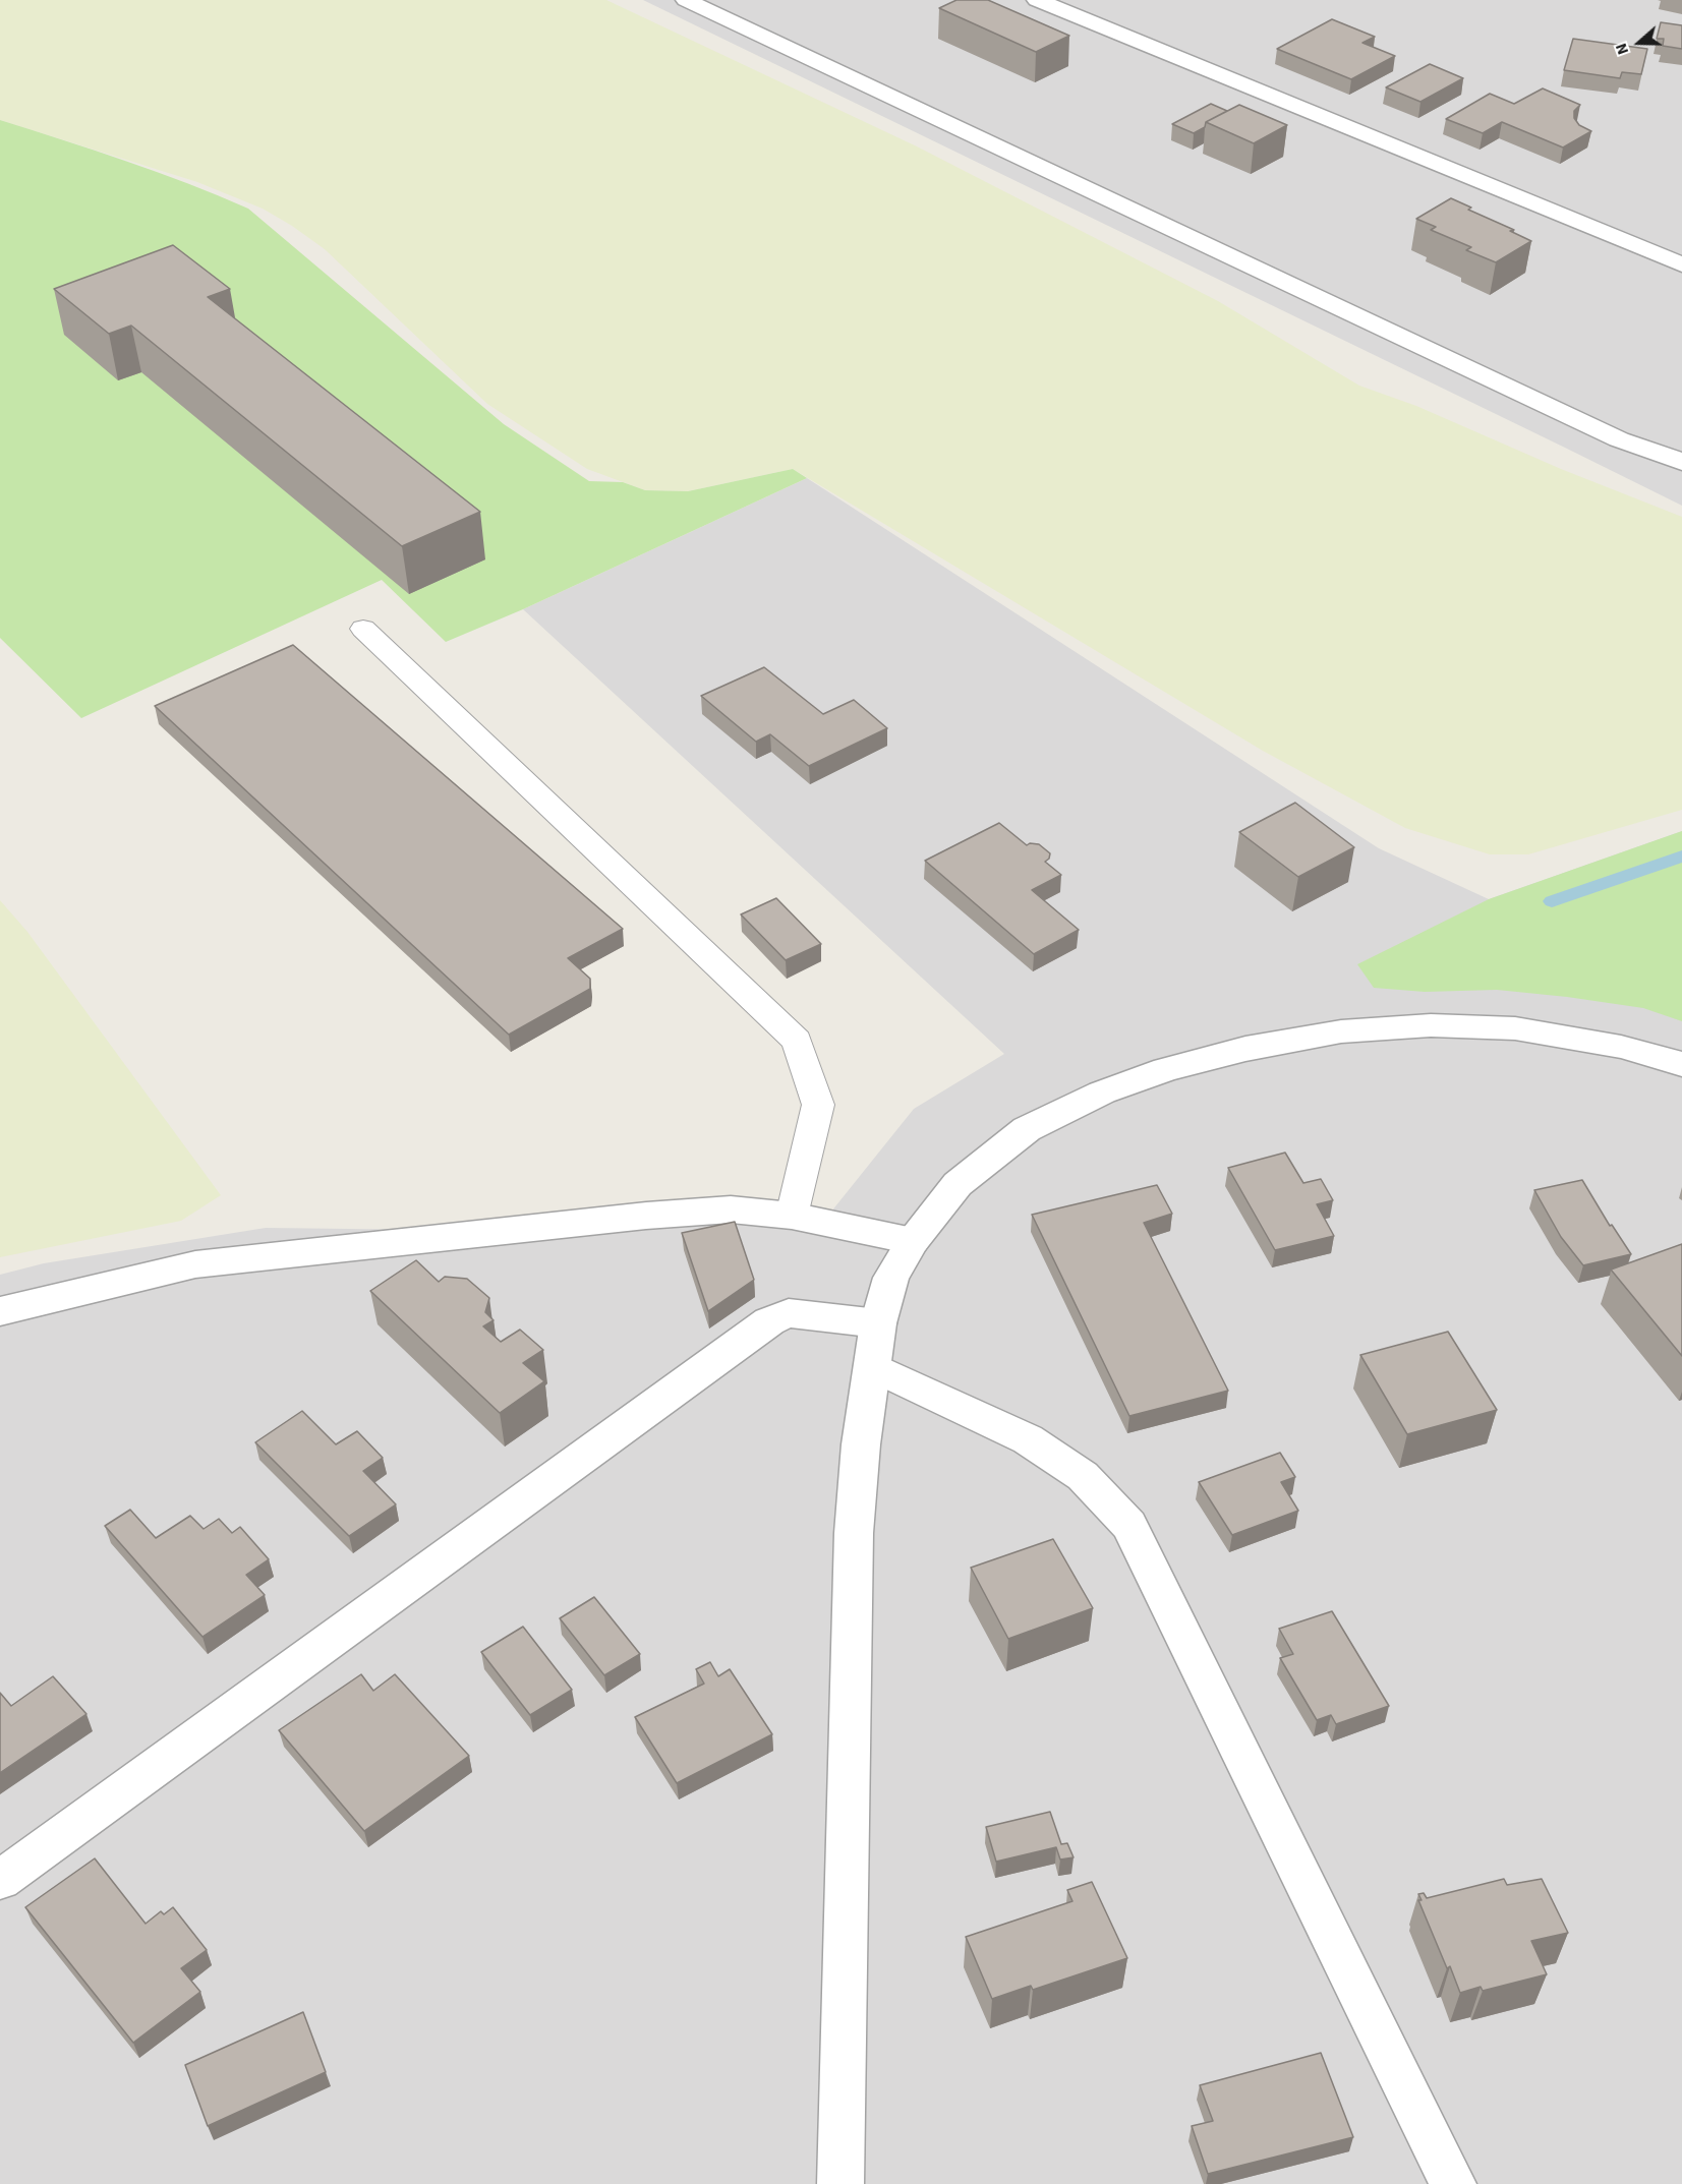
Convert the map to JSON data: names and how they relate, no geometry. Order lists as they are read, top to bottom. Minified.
{"north":"left"}
